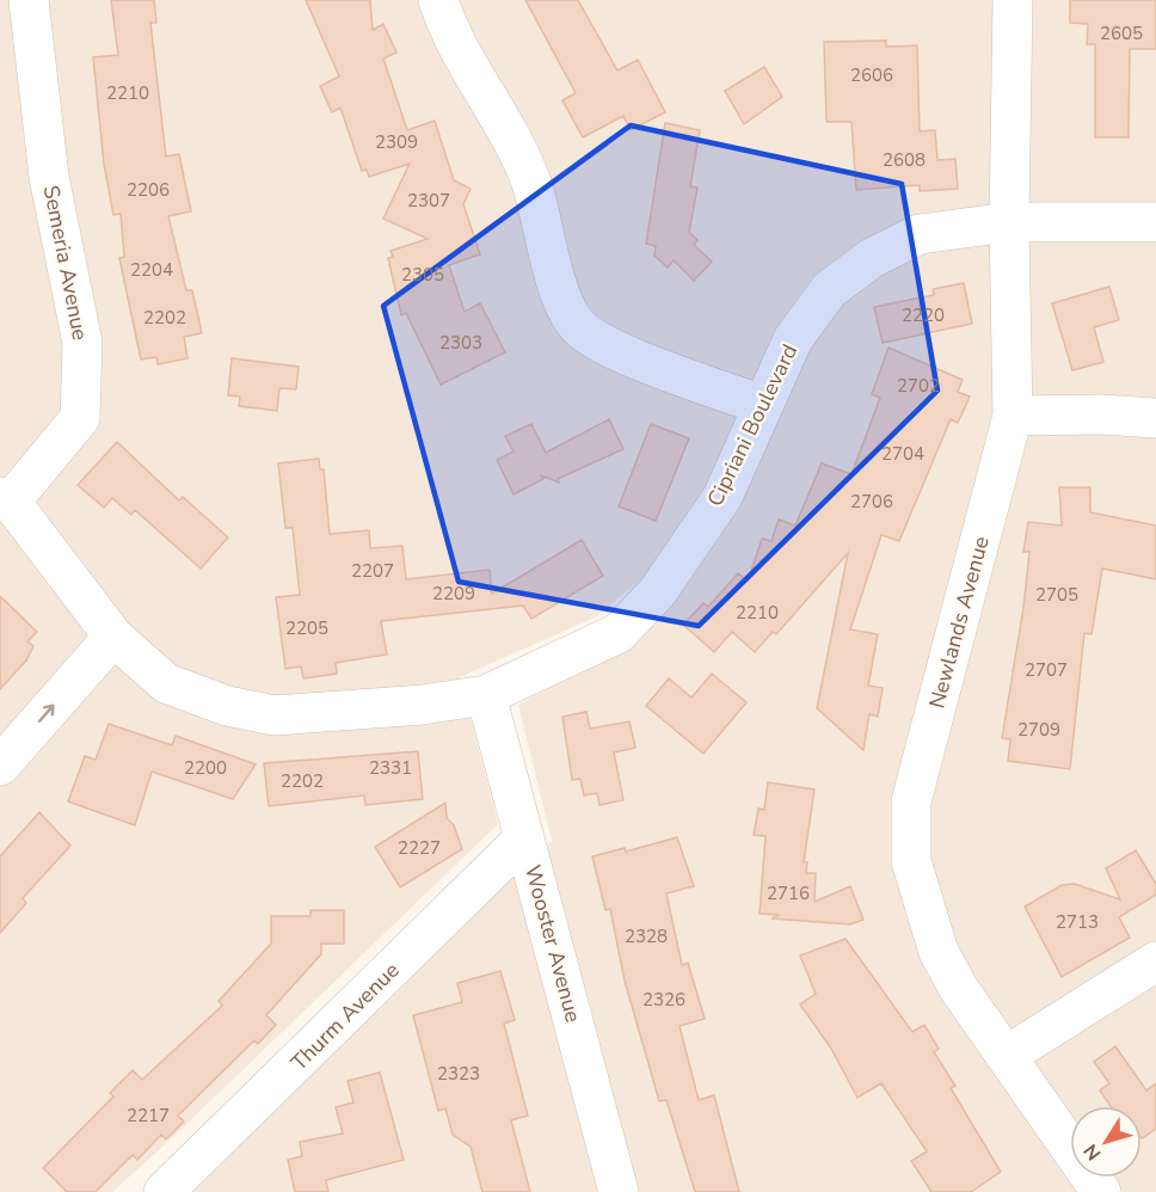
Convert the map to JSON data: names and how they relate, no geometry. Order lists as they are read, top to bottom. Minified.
{"streets":{"street":["Semeria Avenue","Cipriani Boulevard","Newlands Avenue","Wooster Avenue","Thurm Avenue"]},"crossings":[["Semeria Avenue","Cipriani Boulevard"],["Cipriani Boulevard","Newlands Avenue"],["Cipriani Boulevard","Wooster Avenue"],["Wooster Avenue","Thurm Avenue"]],"house_numbers":["2605","2606","2210","2309","2608","2206","2307","2204","2305","2220","2202","2303","2702","2704","2706","2207","2209","2705","2210","2205","2707","2709","2200","2331","2202","2227","2716","2713","2328","2326","2323","2217"],"north":"bottom left"}
